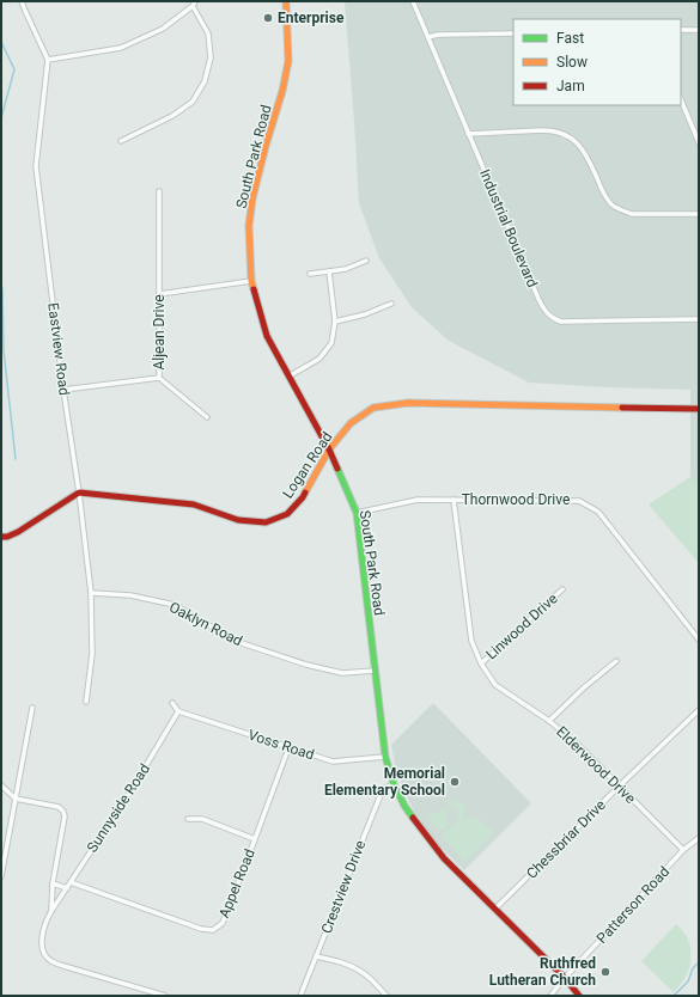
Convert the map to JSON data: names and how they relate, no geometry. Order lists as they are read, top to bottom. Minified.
{"streets":{"main road":["South Park Road","Logan Road"],"street":["Industrial Boulevard","Aljean Drive","Eastview Road","Thornwood Drive","Oaklyn Road","Linwood Drive","Voss Road","Elderwood Drive","Sunnyside Road","Chessbriar Drive","Appel Road","Crestview Drive","Patterson Road"]},"crossings":[["South Park Road","Logan Road"],["South Park Road","Thornwood Drive"],["South Park Road","Oaklyn Road"],["South Park Road","Voss Road"],["South Park Road","Chessbriar Drive"],["South Park Road","Crestview Drive"],["South Park Road","Patterson Road"],["Aljean Drive","Eastview Road"],["Eastview Road","Logan Road"],["Eastview Road","Oaklyn Road"],["Thornwood Drive","Elderwood Drive"],["Linwood Drive","Elderwood Drive"],["Voss Road","Sunnyside Road"],["Voss Road","Appel Road"],["Elderwood Drive","Chessbriar Drive"],["Elderwood Drive","Patterson Road"],["Sunnyside Road","Appel Road"]],"places":["Enterprise","Memorial Elementary School","Ruthfred Lutheran Church"],"legend":["Fast","Slow","Jam"]}
